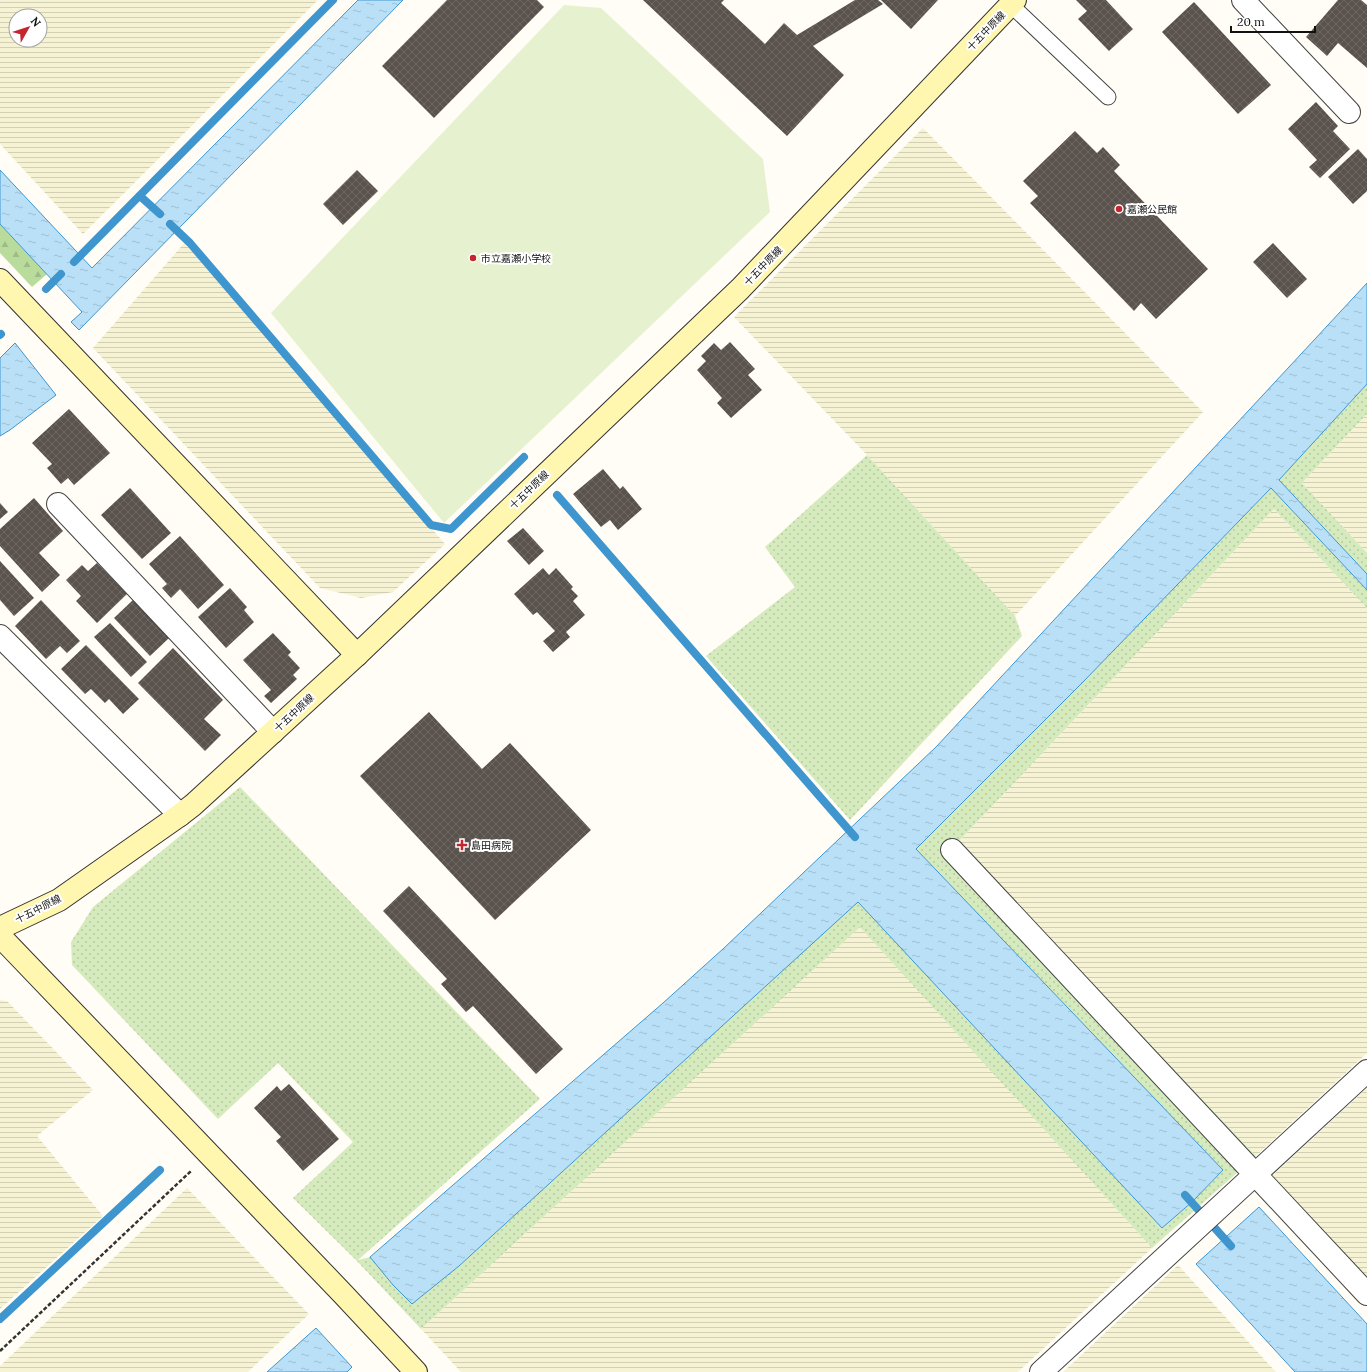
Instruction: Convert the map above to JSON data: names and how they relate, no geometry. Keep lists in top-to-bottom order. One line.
{"streets":{"main road":["十五中原線"]},"places":{"other":["嘉瀬公民館","市立嘉瀬小学校"],"health":["島田病院"]},"scale_bar":"20 m","north":"top right"}
